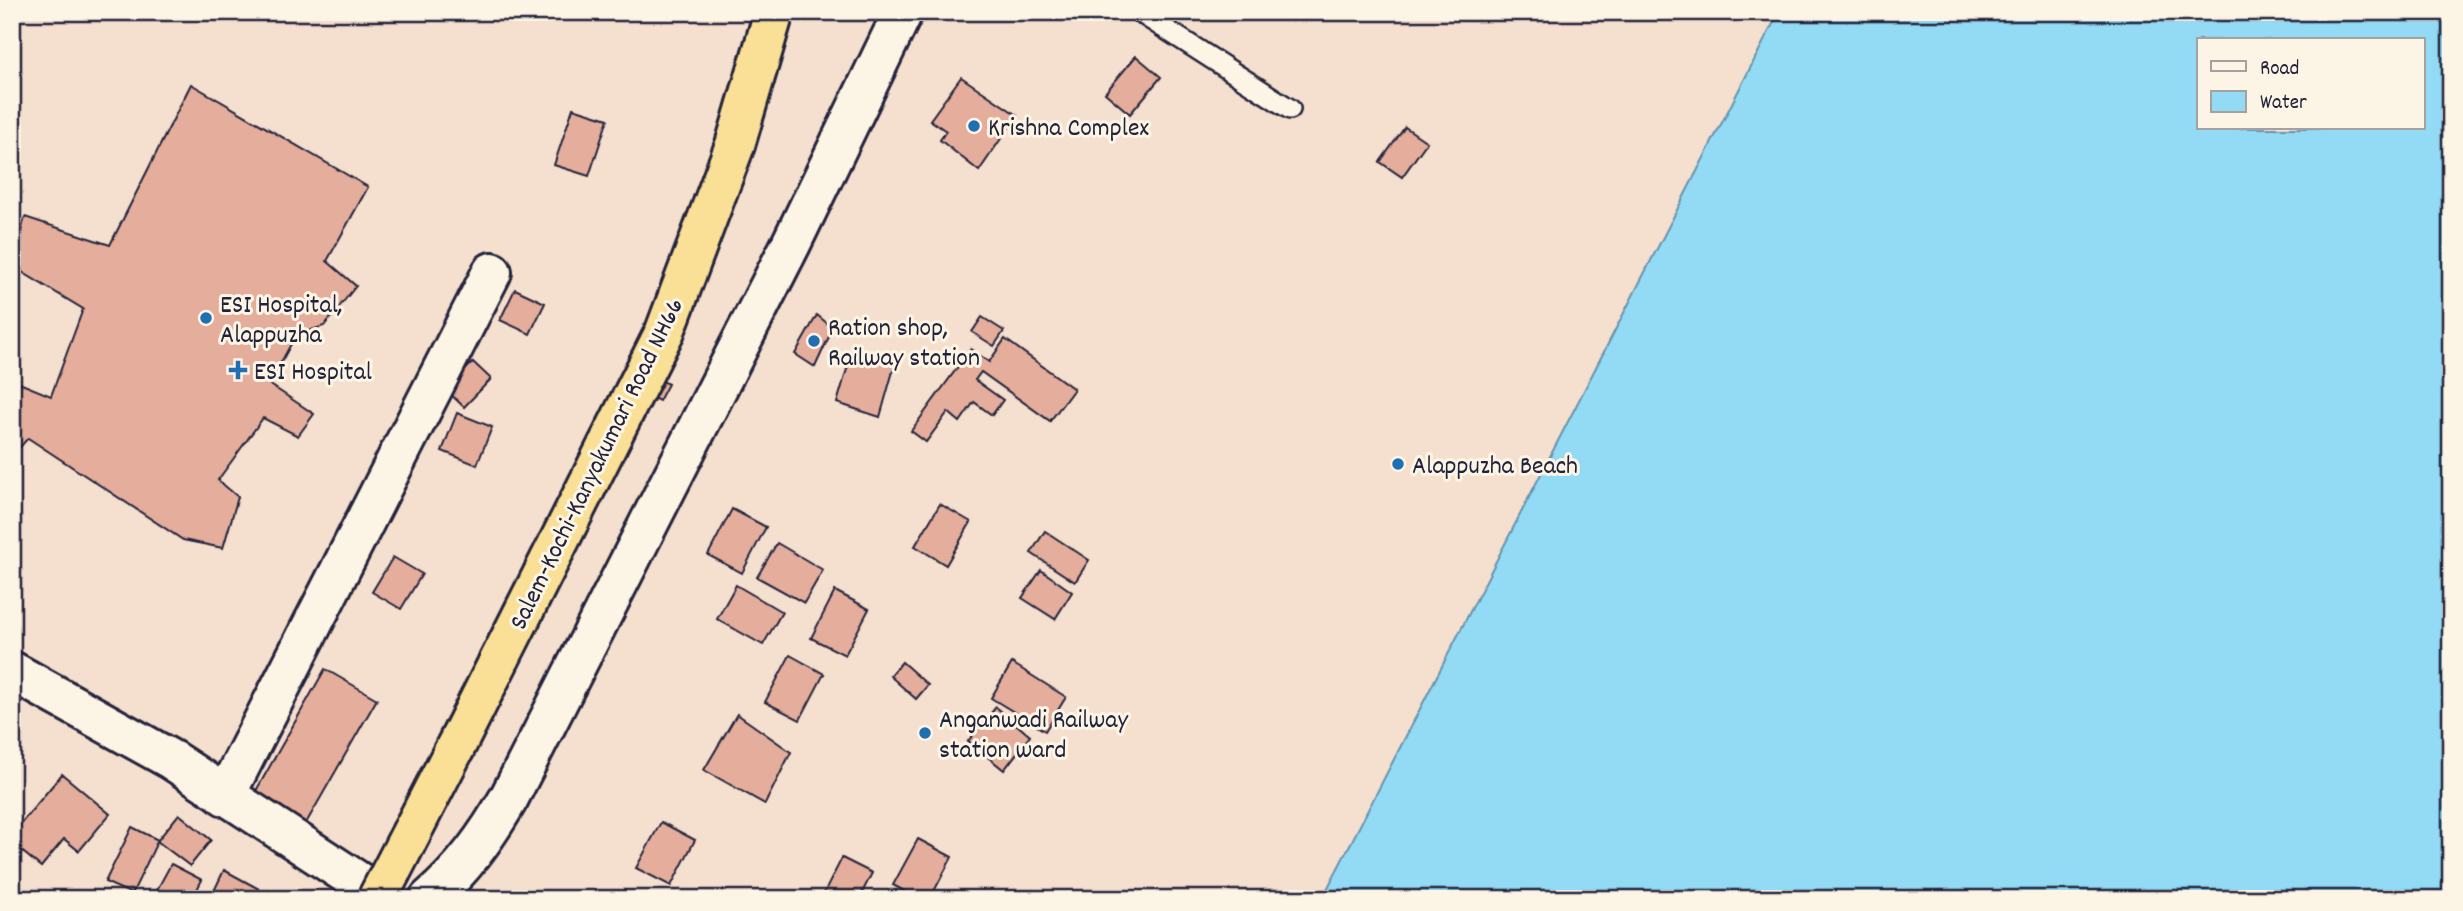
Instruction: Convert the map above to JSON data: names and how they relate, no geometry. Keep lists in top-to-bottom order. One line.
{"streets":{"highway":["Salem-Kochi-Kanyakumari Road NH66"]},"places":{"other":["Krishna Complex","ESI Hospital, Alappuzha","Ration shop, Railway station","Alappuzha Beach","Anganwadi Railway station ward"],"health":["ESI Hospital"]},"legend":["Road","Water"]}
